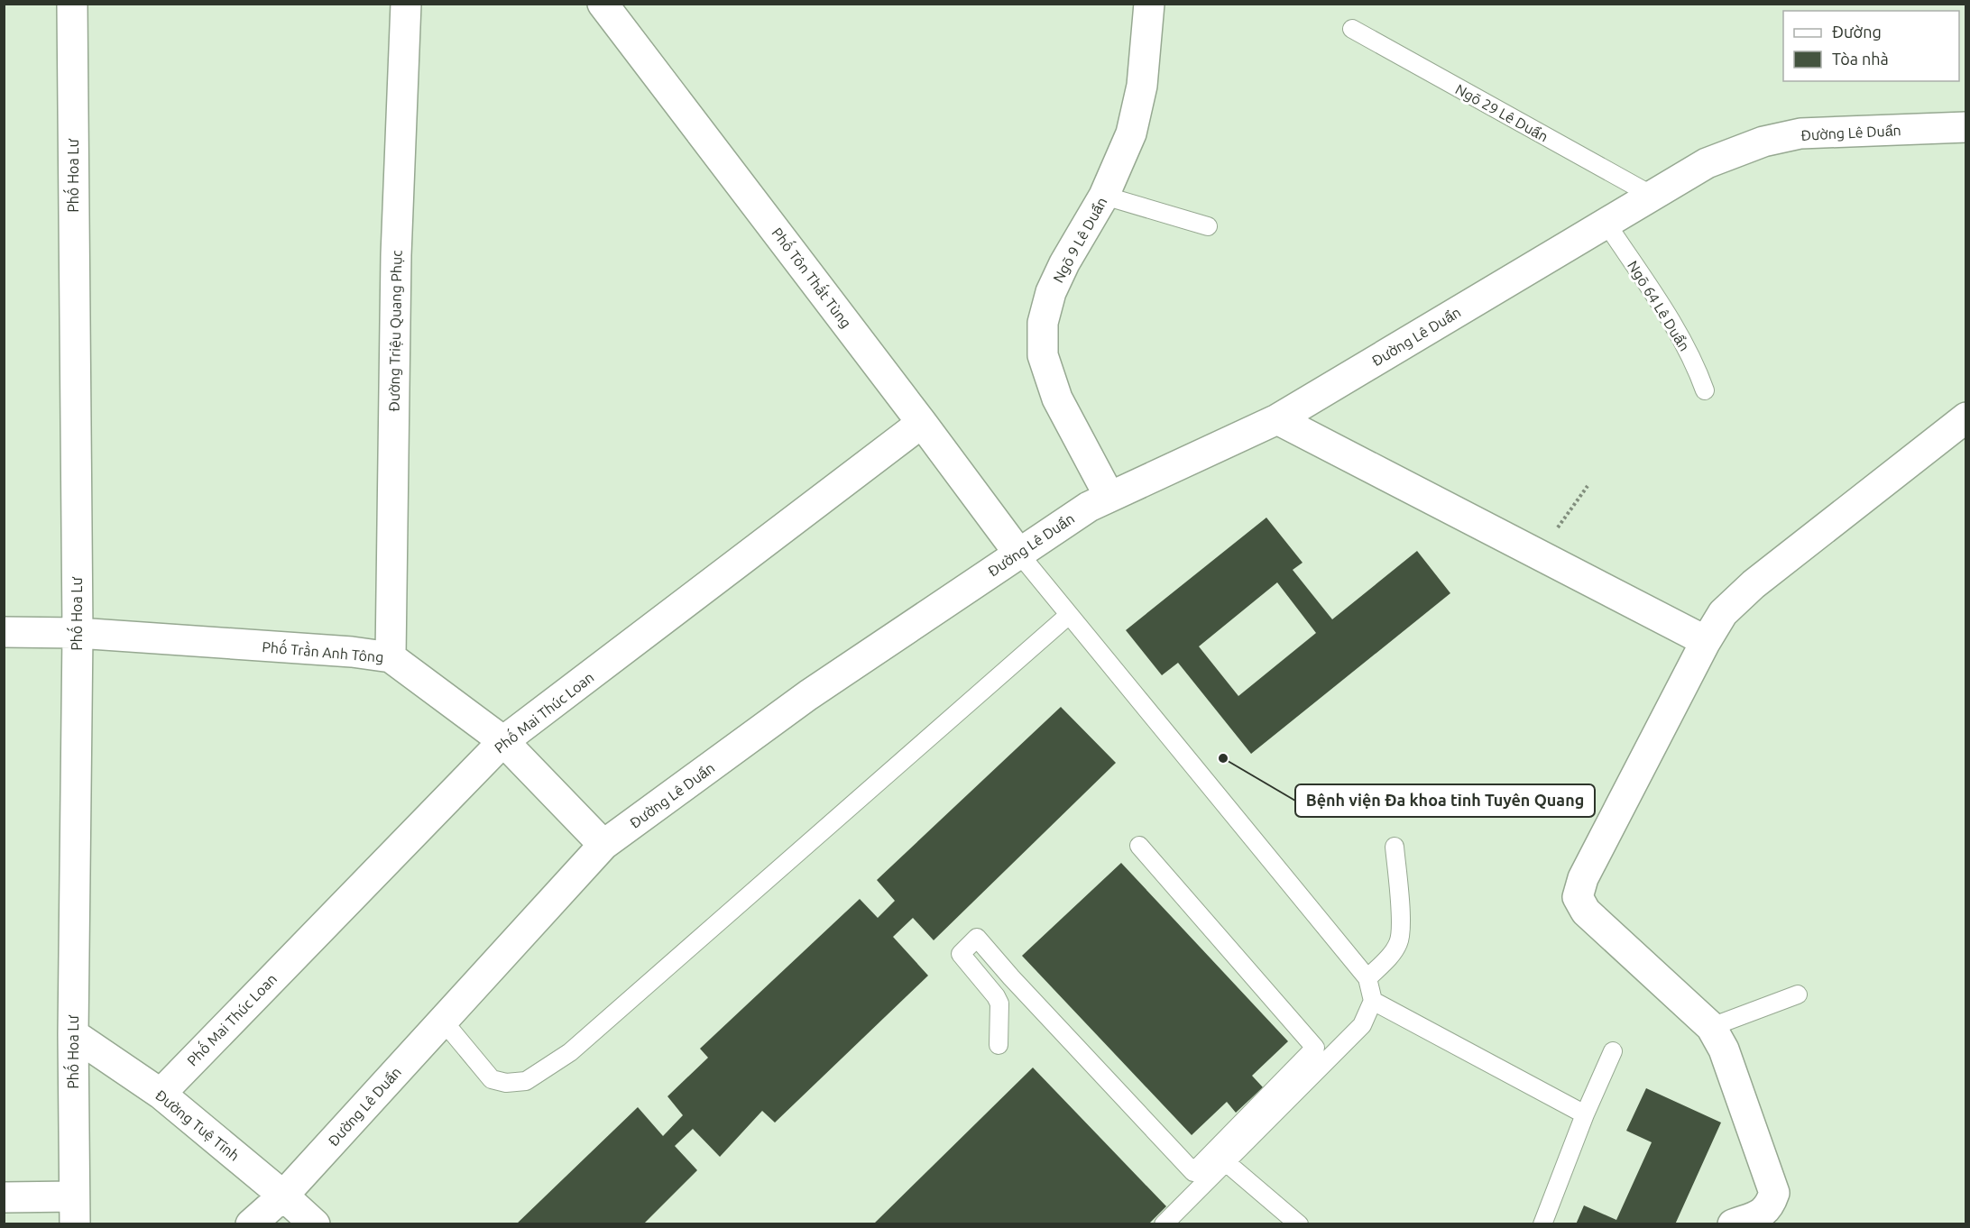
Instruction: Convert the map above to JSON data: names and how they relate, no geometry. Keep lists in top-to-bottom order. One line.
{"streets":{"street":["Đường Lê Duẩn","Phố Hoa Lư","Ngõ 9 Lê Duẩn","Phố Tôn Thất Tùng","Đường Triệu Quang Phục","Phố Trần Anh Tông","Phố Mai Thúc Loan","Đường Tuệ Tĩnh"],"lane":["Ngõ 29 Lê Duẩn","Ngõ 64 Lê Duẩn"]},"crossings":[["Ngõ 29 Lê Duẩn","Đường Lê Duẩn"],["Đường Lê Duẩn","Ngõ 9 Lê Duẩn"],["Đường Lê Duẩn","Phố Tôn Thất Tùng"],["Đường Lê Duẩn","Ngõ 64 Lê Duẩn"],["Đường Lê Duẩn","Phố Trần Anh Tông"],["Đường Lê Duẩn","Đường Tuệ Tĩnh"],["Phố Hoa Lư","Phố Trần Anh Tông"],["Phố Hoa Lư","Đường Tuệ Tĩnh"],["Phố Tôn Thất Tùng","Phố Mai Thúc Loan"],["Đường Triệu Quang Phục","Phố Trần Anh Tông"],["Phố Trần Anh Tông","Phố Mai Thúc Loan"],["Phố Mai Thúc Loan","Đường Tuệ Tĩnh"]],"places":["Bệnh viện Đa khoa tỉnh Tuyên Quang"],"legend":["Đường","Tòa nhà"]}
